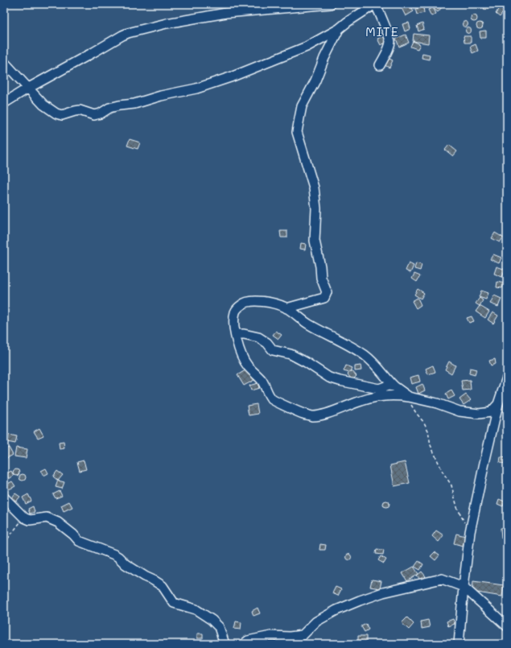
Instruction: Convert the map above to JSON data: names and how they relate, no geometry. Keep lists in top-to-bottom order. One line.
{"districts":["MITE"]}
